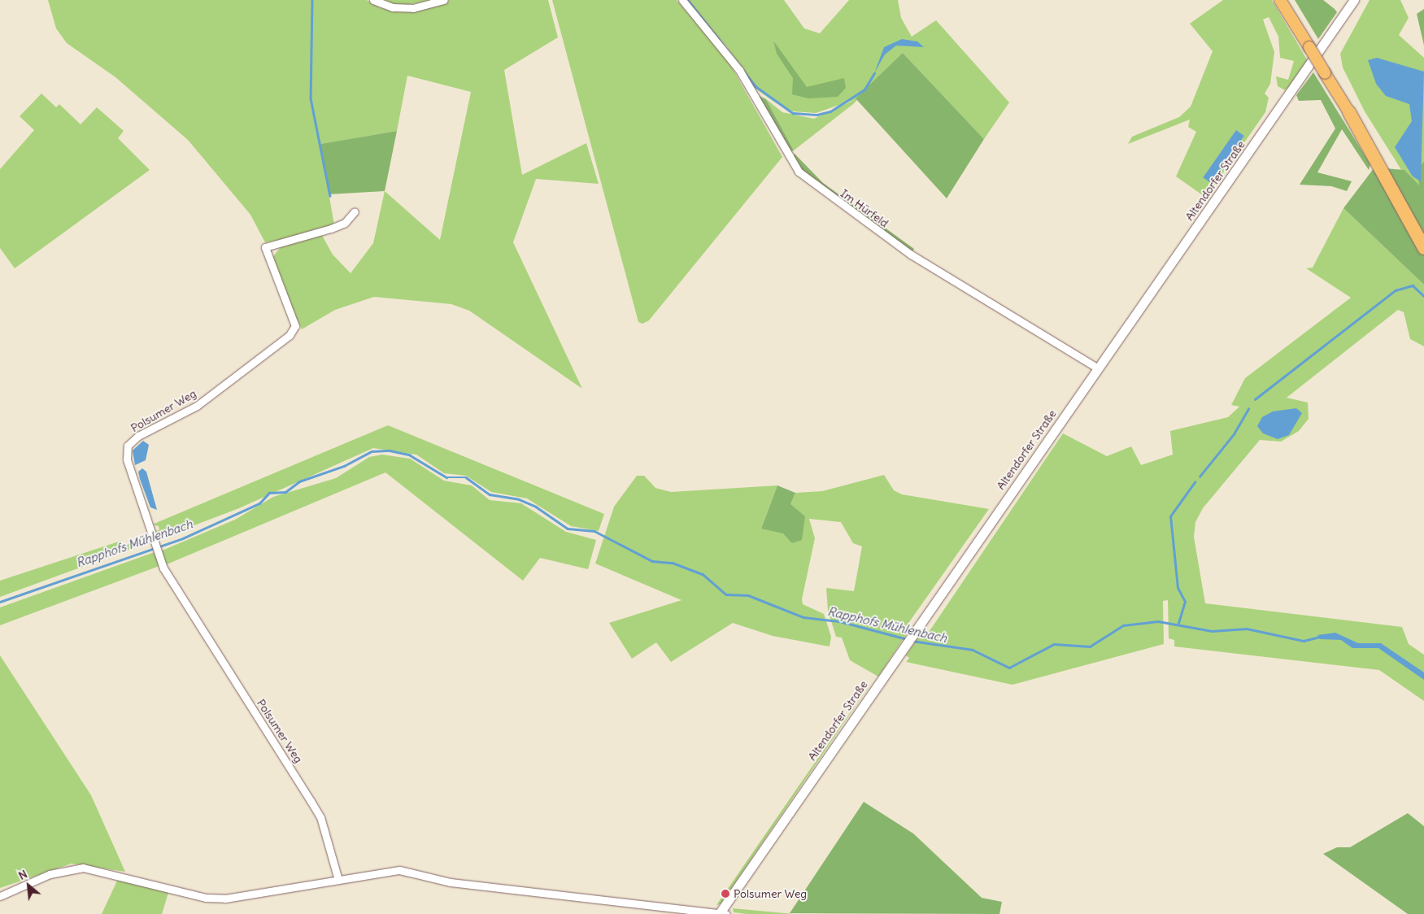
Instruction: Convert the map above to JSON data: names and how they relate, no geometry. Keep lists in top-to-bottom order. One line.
{"streets":{"street":["Altendorfer Straße","Im Hürfeld","Polsumer Weg"]},"crossings":[["Altendorfer Straße","Im Hürfeld"]],"water":["Rapphofs Mühlenbach"],"places":["Polsumer Weg"],"north":"top left"}
